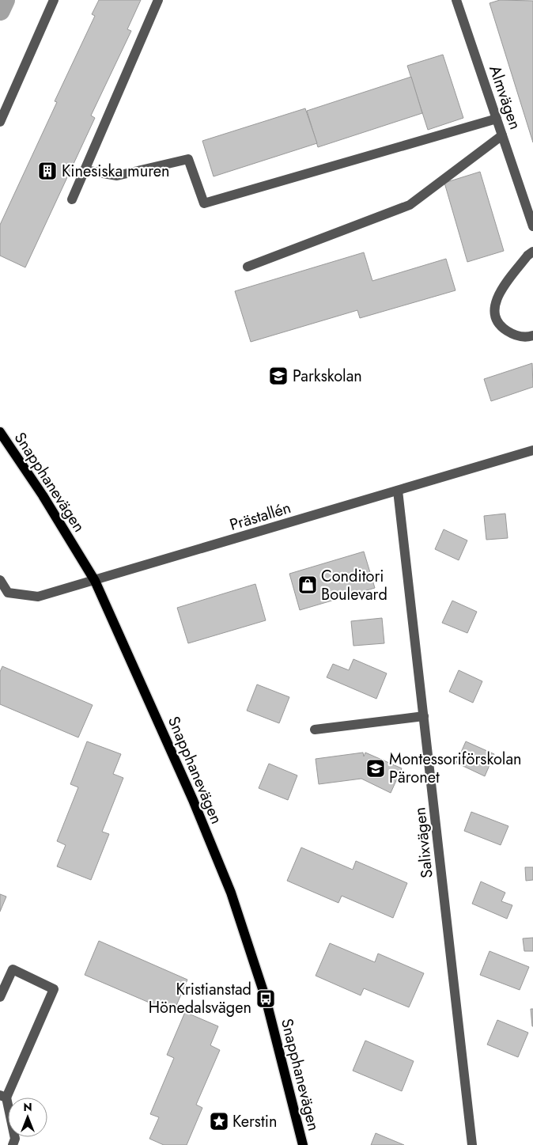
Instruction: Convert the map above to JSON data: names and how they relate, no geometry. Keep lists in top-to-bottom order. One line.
{"streets":{"main road":["Snapphanevägen"],"street":["Almvägen","Prästallén","Salixvägen"]},"crossings":[["Snapphanevägen","Prästallén"],["Prästallén","Salixvägen"]],"places":{"building":["Kinesiska muren"],"school or university":["Parkskolan","Montessoriförskolan Päronet"],"shop":["Conditori Boulevard"],"bus stop":["Kristianstad Hönedalsvägen"],"place":["Kerstin"]},"north":"top"}
